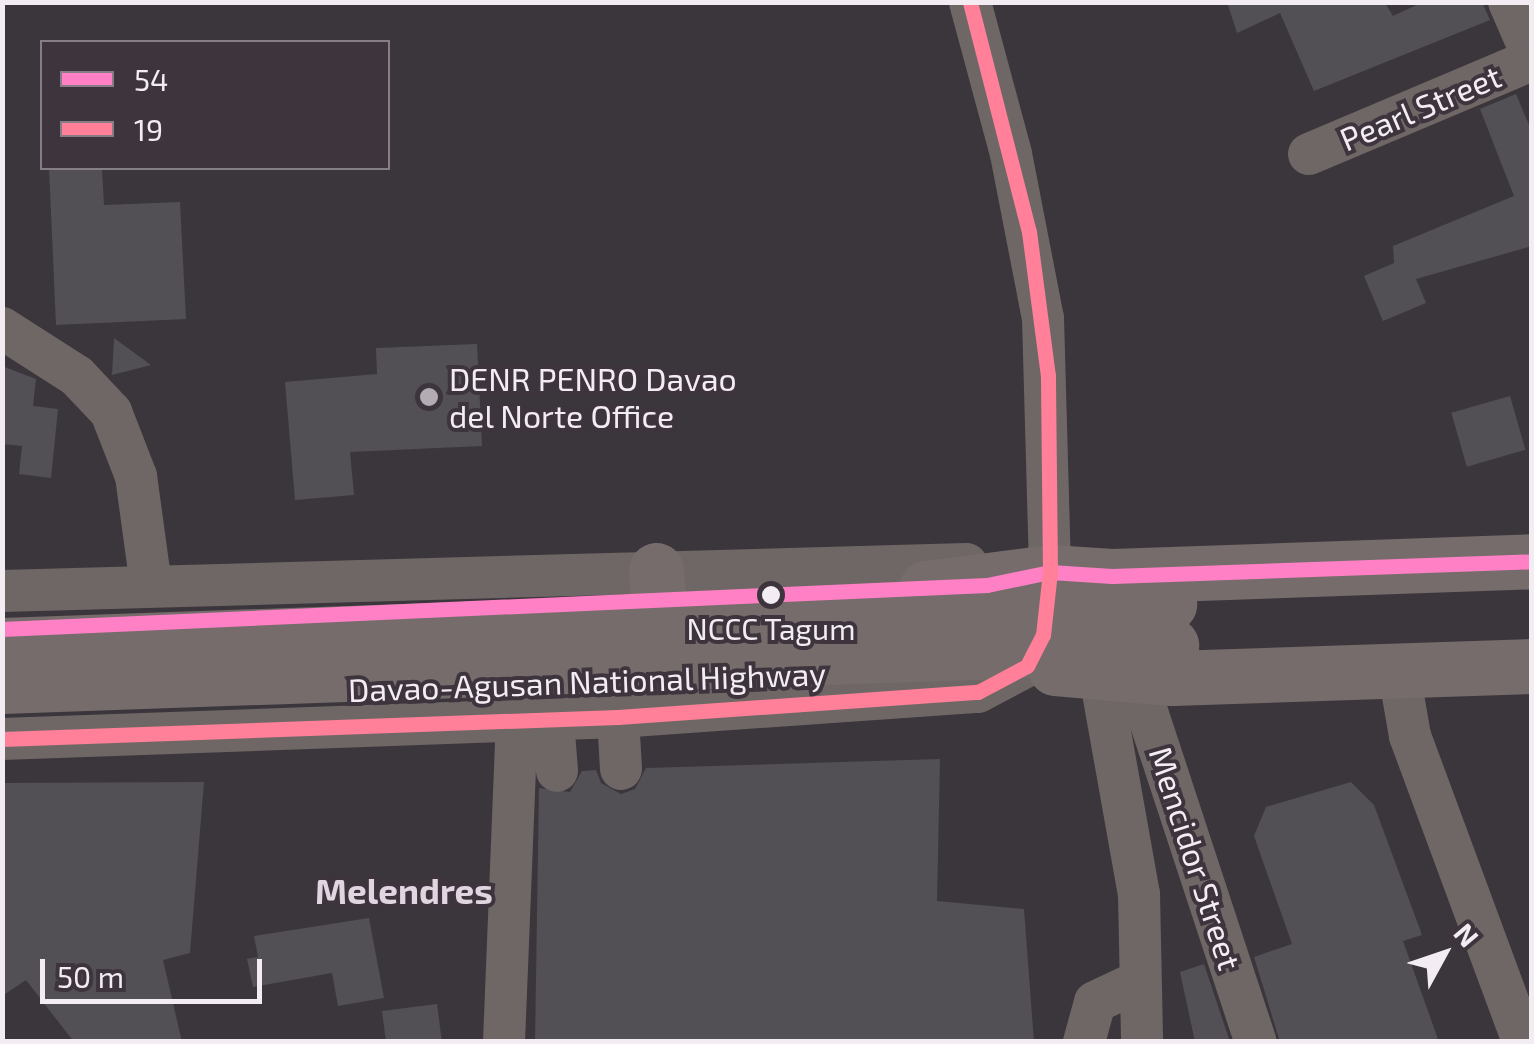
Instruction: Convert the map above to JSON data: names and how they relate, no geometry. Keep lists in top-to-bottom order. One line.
{"streets":{"highway":["Davao-Agusan National Highway"],"street":["Pearl Street","Mencidor Street"]},"crossings":[["Davao-Agusan National Highway","Mencidor Street"]],"districts":["Melendres"],"places":["DENR PENRO Davao del Norte Office","NCCC Tagum"],"lines":["transit line 19","transit line 54"],"legend":["54","19"],"scale_bar":"50 m","north":"top right"}
